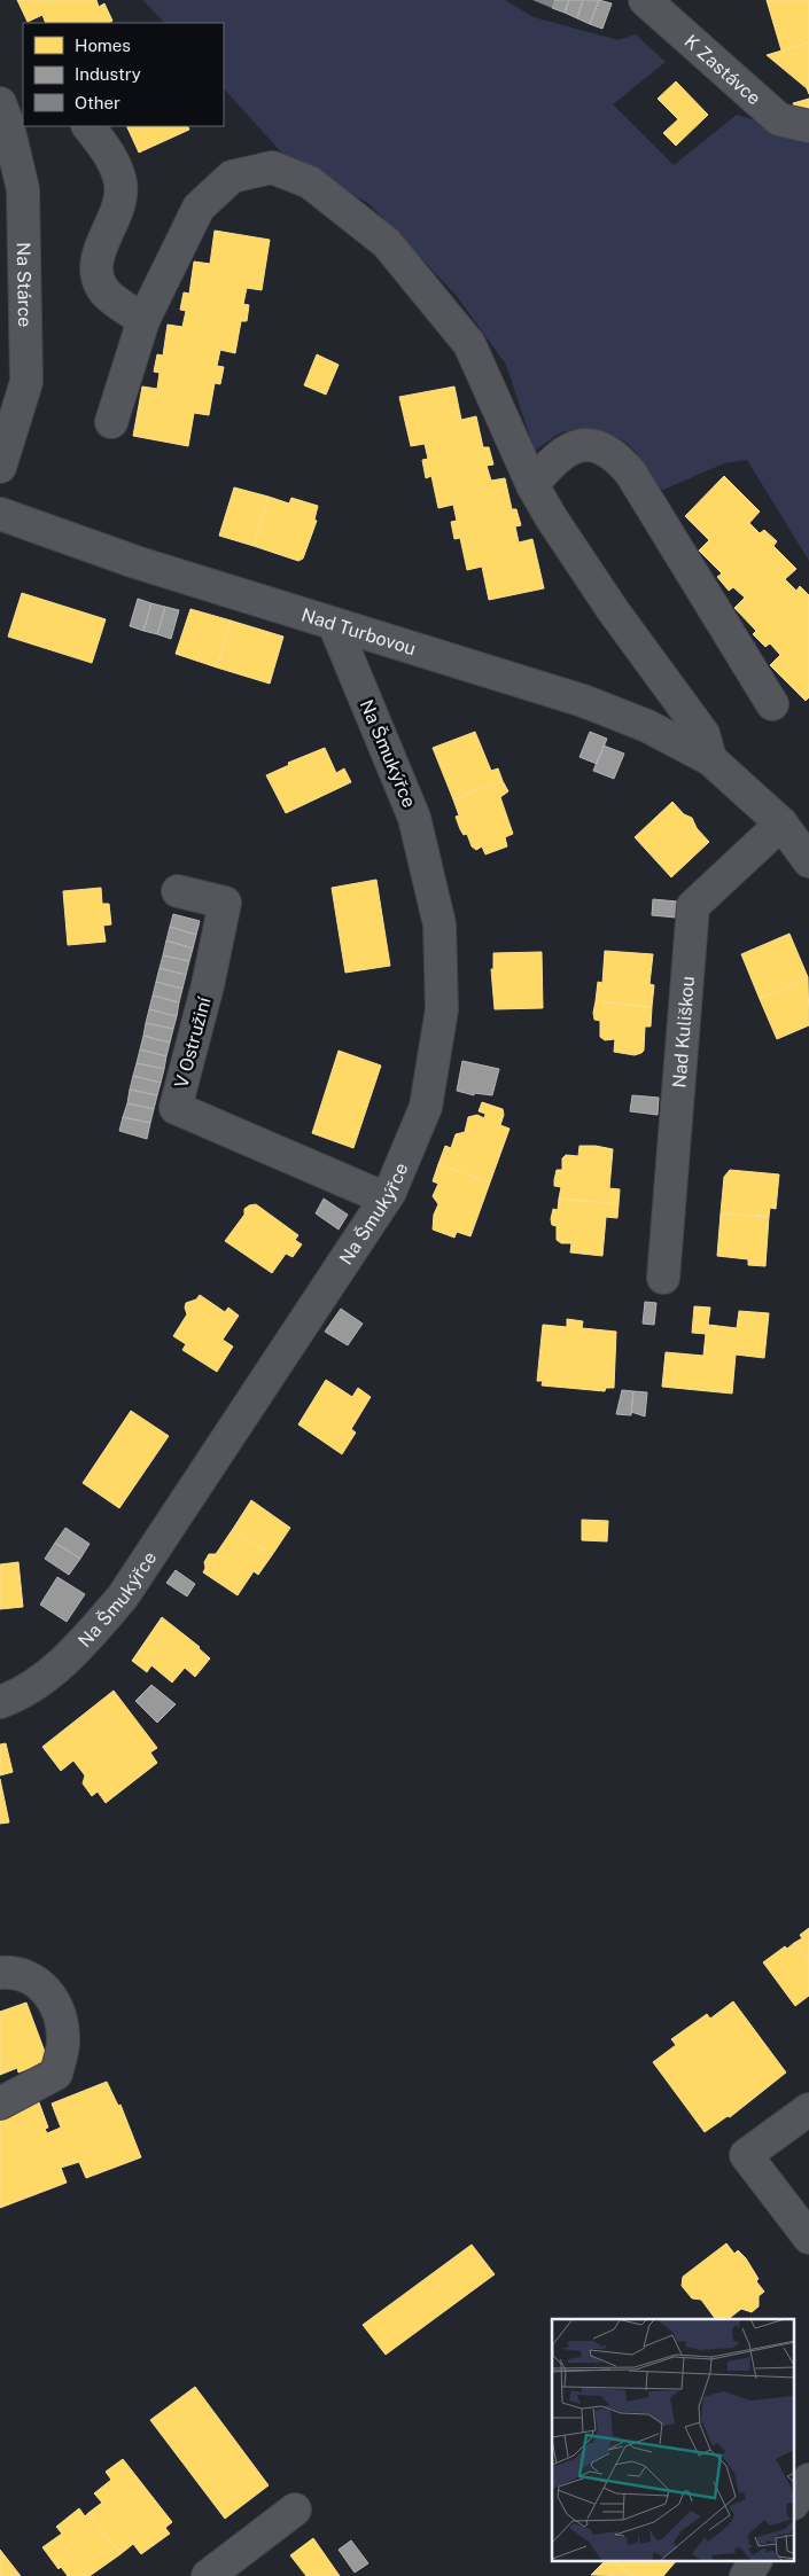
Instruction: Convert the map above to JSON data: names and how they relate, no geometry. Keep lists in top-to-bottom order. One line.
{"streets":{"street":["K Zastávce","Na Stárce","Nad Turbovou","Na Šmukýřce","Nad Kuliškou","V Ostružiní"]},"crossings":[["Nad Turbovou","Na Šmukýřce"],["Nad Turbovou","Nad Kuliškou"],["Na Šmukýřce","V Ostružiní"]],"legend":["Homes","Industry","Other"]}
